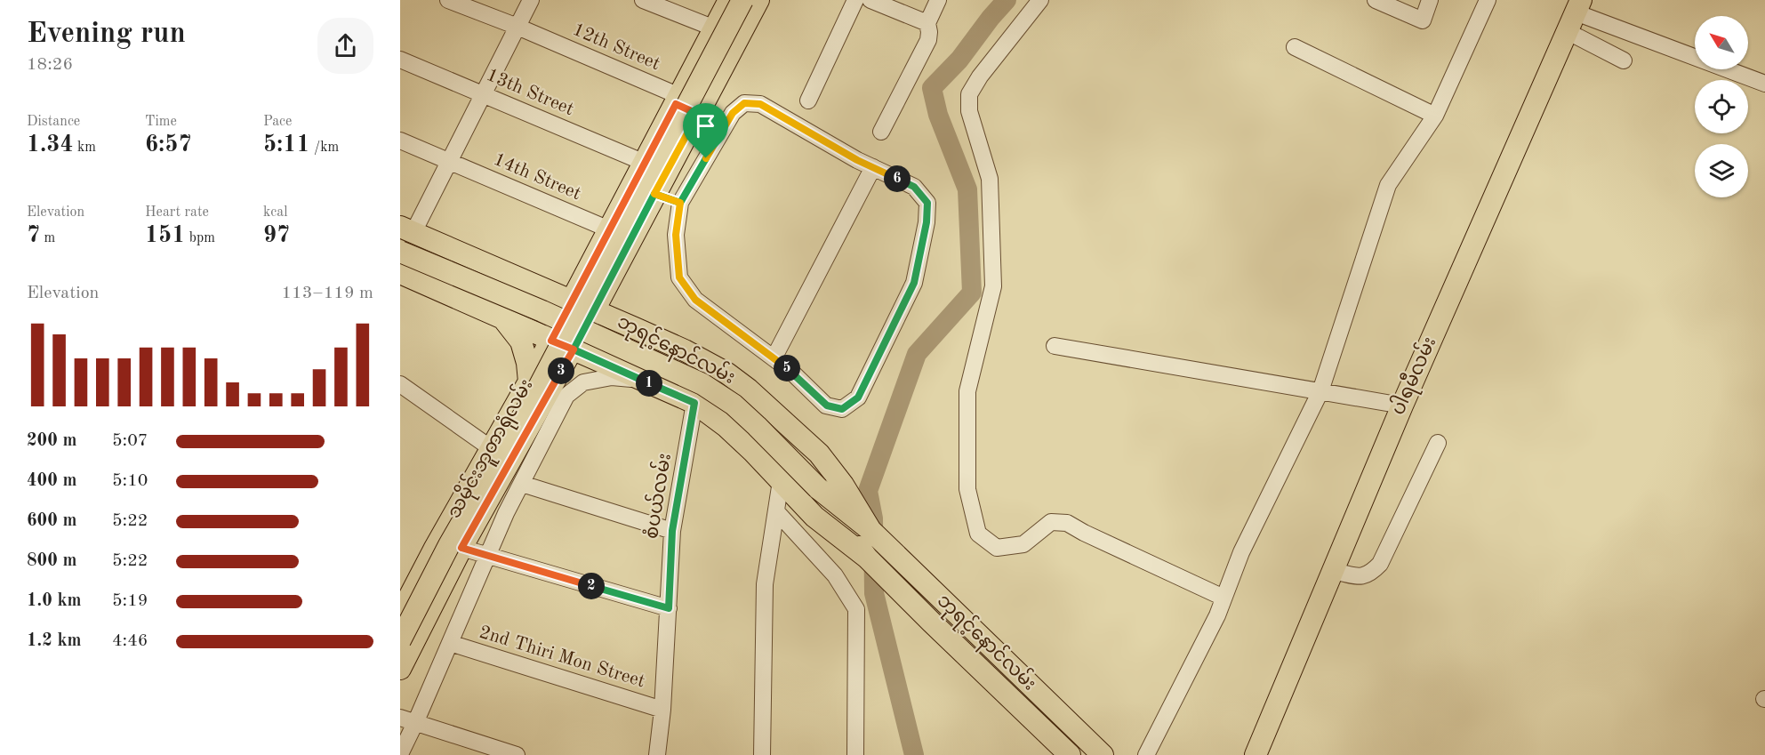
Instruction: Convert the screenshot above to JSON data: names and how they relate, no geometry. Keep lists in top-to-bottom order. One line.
{"streets":{"main road":["ဘုရင့်နောင်လမ်း","ပါရမီလမ်း","သမိုင်းဘူတာရုံလမ်း"],"street":["12th Street","13th Street","14th Street","စံပယ်လမ်း","2nd Thiri Mon Street"]},"crossings":[["12th Street","သမိုင်းဘူတာရုံလမ်း"],["13th Street","သမိုင်းဘူတာရုံလမ်း"],["14th Street","သမိုင်းဘူတာရုံလမ်း"],["ဘုရင့်နောင်လမ်း","သမိုင်းဘူတာရုံလမ်း"],["ဘုရင့်နောင်လမ်း","စံပယ်လမ်း"],["စံပယ်လမ်း","2nd Thiri Mon Street"]],"north":"top left","page":{"heading":["Evening run","18:26"],"stats":[["Distance","1.34 km"],["Time","6:57"],["Pace","5:11 /km"],["Elevation","7 m"],["Heart rate","151 bpm"],["kcal","97"]],"pins":["6","5","3","1","2"],"chart":["Elevation","113–119 m"],"list":[{"name":"200 m","note":"5:07"},{"name":"400 m","note":"5:10"},{"name":"600 m","note":"5:22"},{"name":"800 m","note":"5:22"},{"name":"1.0 km","note":"5:19"},{"name":"1.2 km","note":"4:46"}]}}
